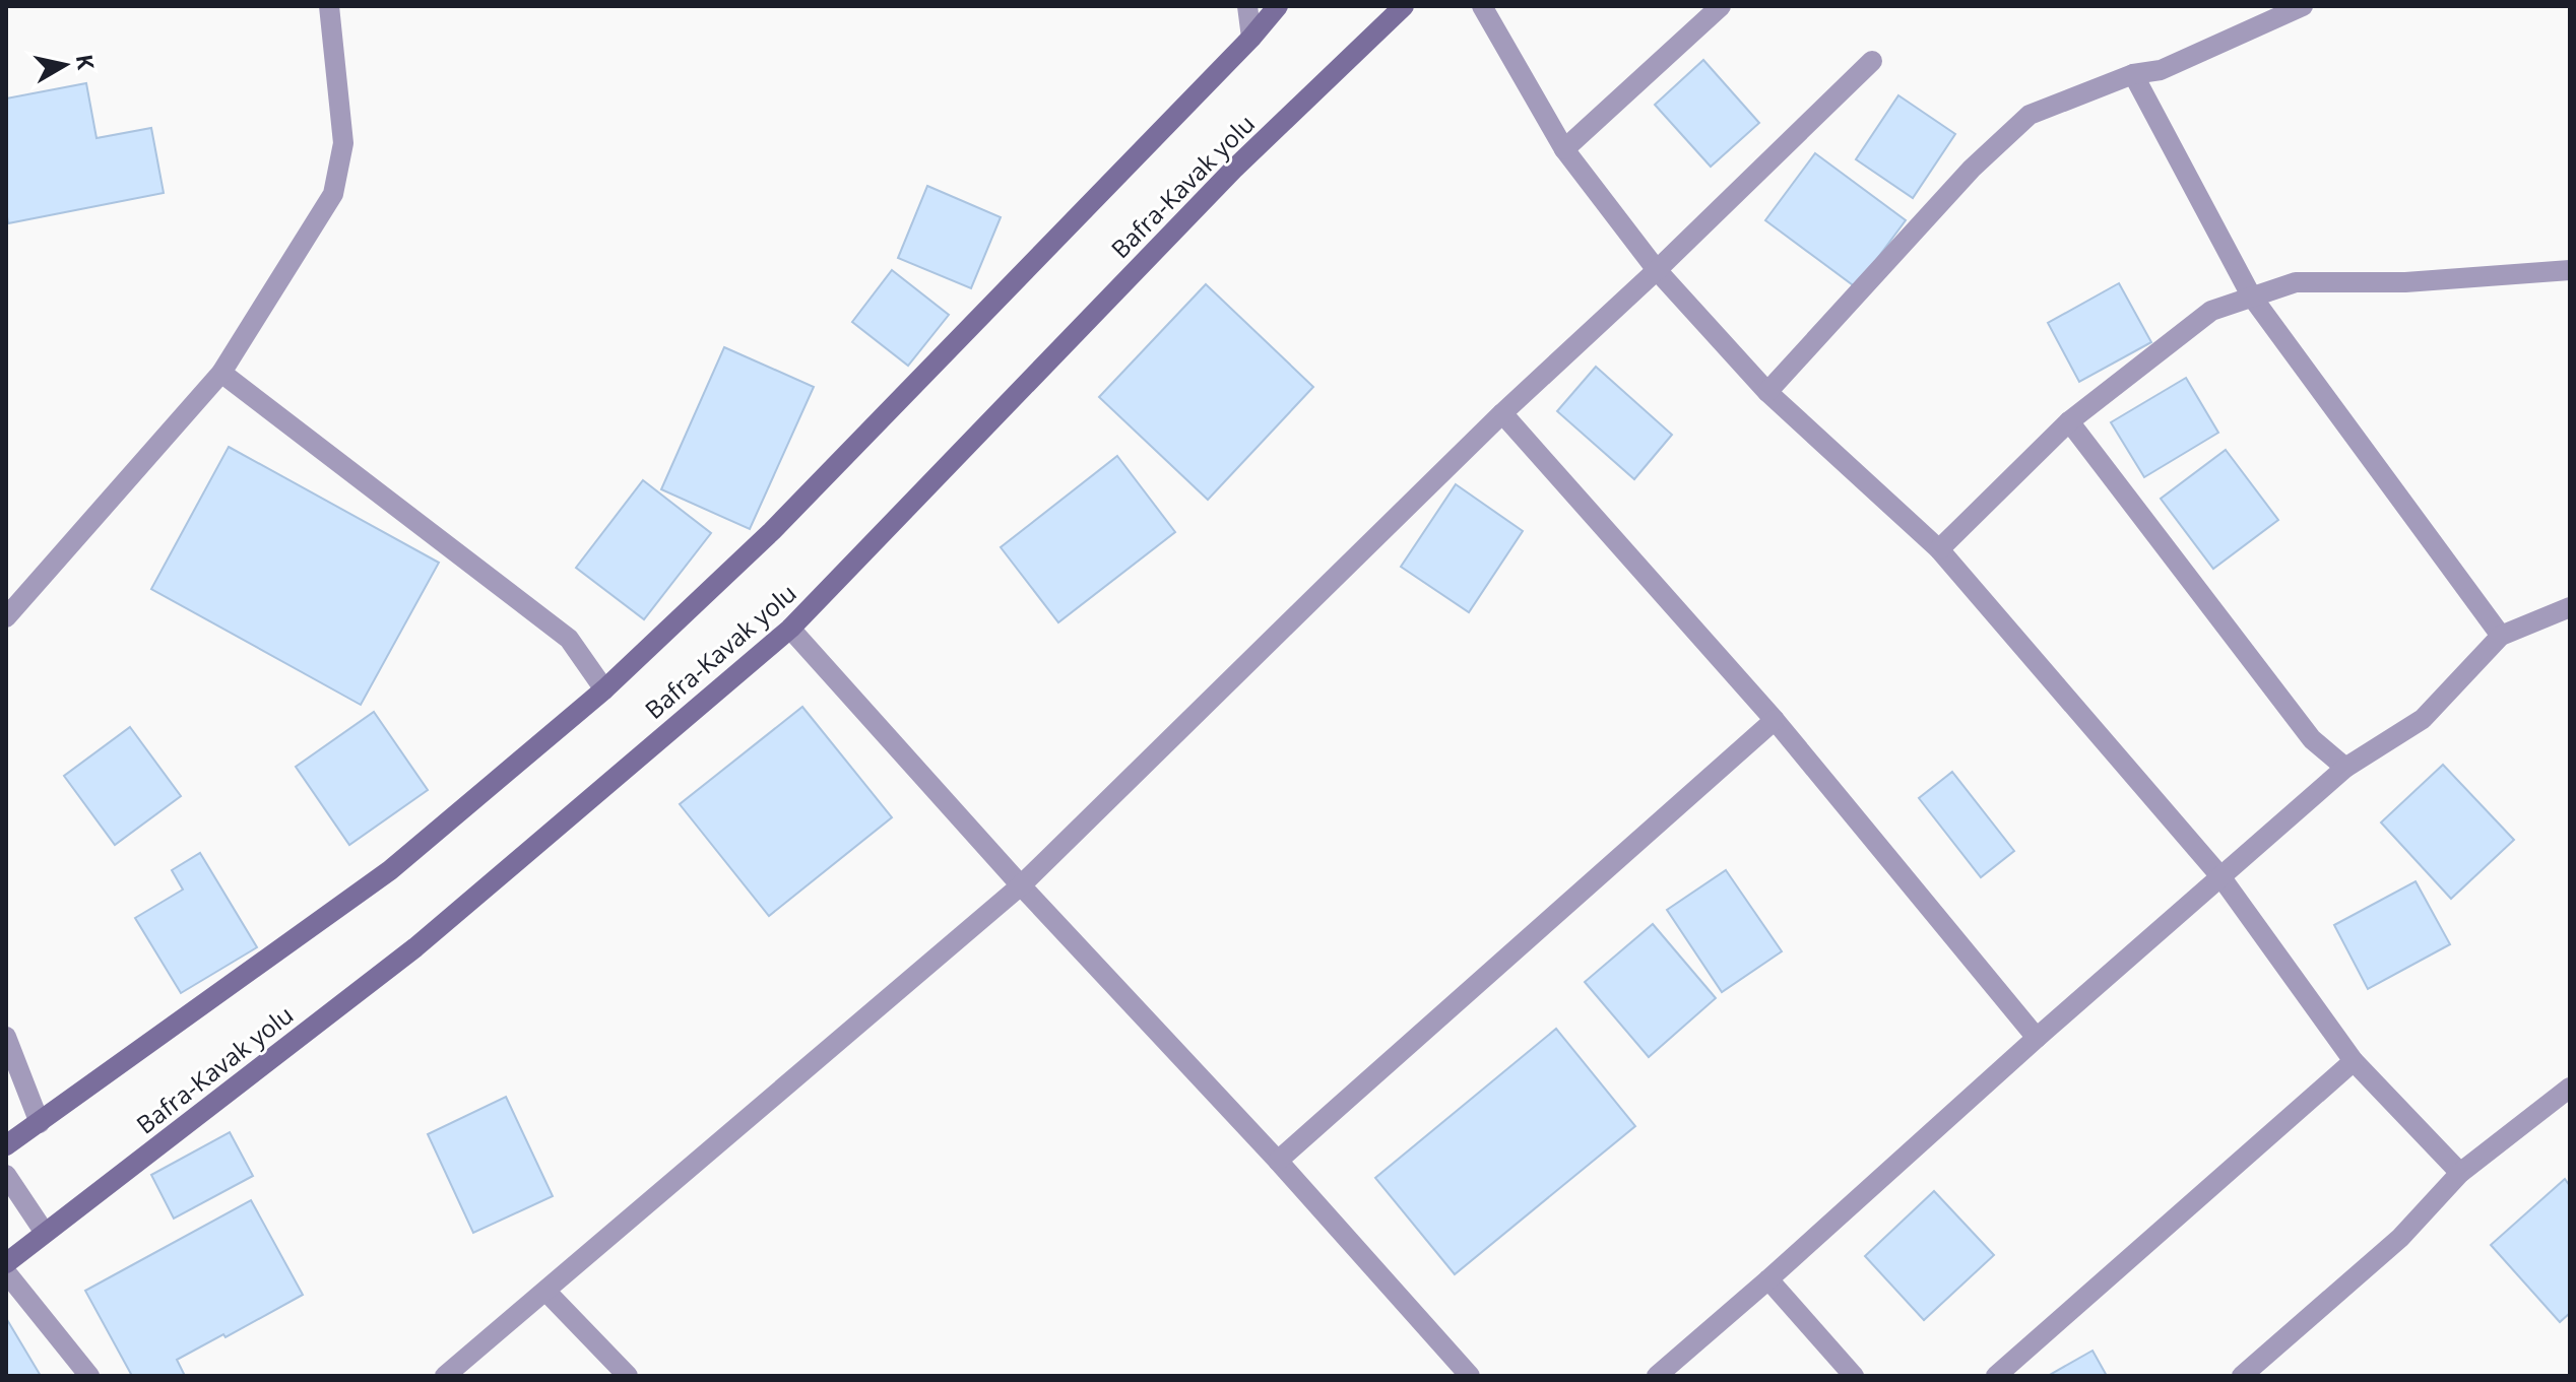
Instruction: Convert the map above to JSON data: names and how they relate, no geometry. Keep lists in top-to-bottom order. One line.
{"streets":{"main road":["Bafra-Kavak yolu"]},"north":"right"}
